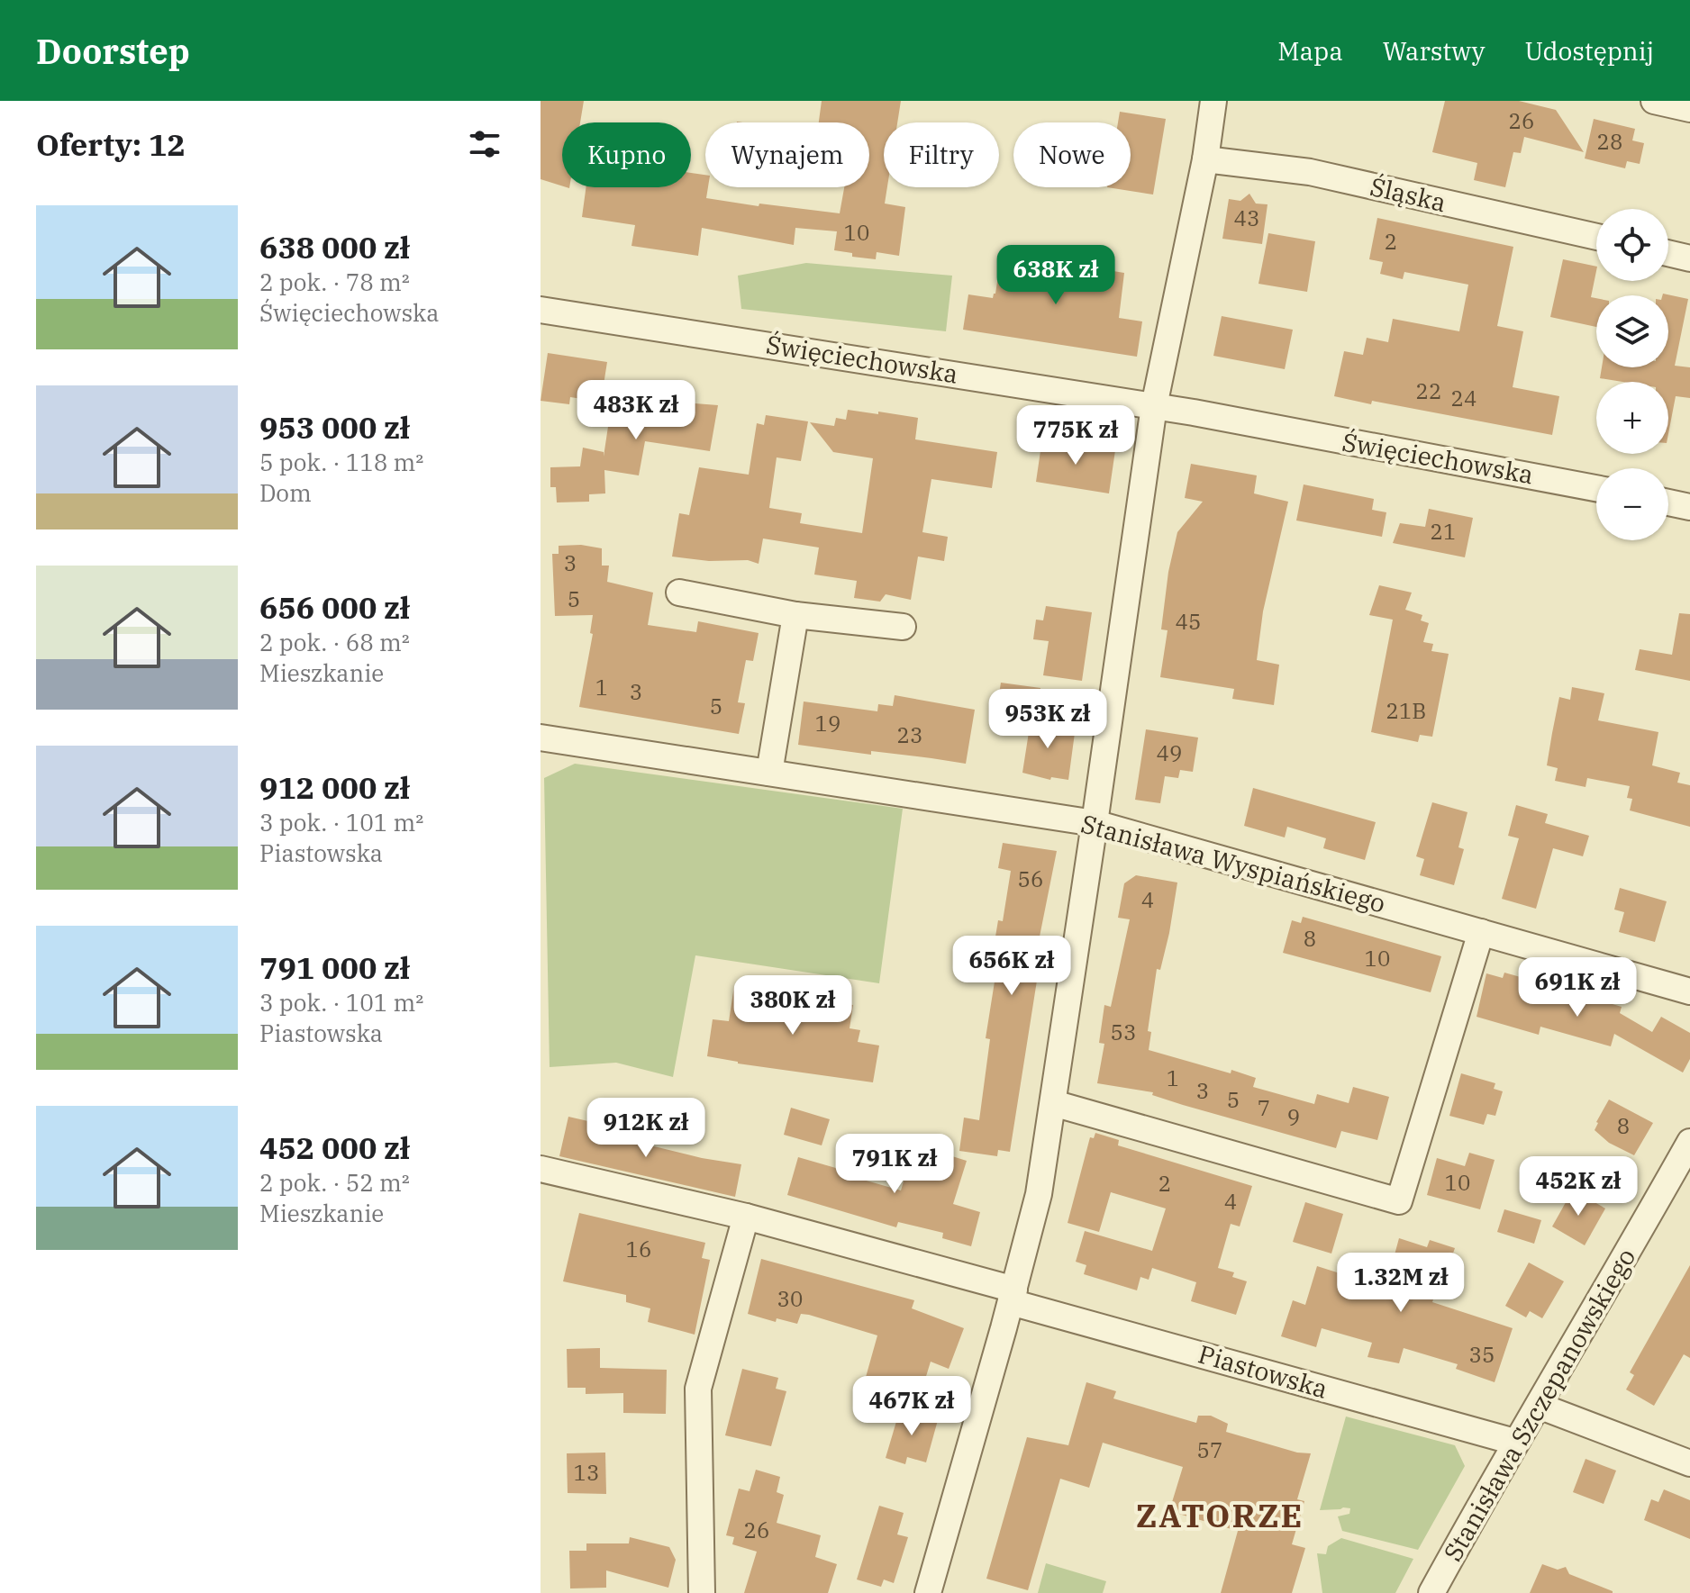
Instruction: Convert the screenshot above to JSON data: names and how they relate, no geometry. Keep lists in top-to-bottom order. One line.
{"streets":{"street":["Śląska","Święciechowska","Stanisława Wyspiańskiego","Piastowska","Stanisława Szczepanowskiego"]},"crossings":[["Piastowska","Stanisława Szczepanowskiego"]],"districts":["ZATORZE"],"house_numbers":["26","28","43","10","2","22","24","21","3","5","45","1","3","5","21B","19","23","49","56","4","8","10","53","1","3","5","7","9","8","10","2","4","16","30","35","57","13","26"],"page":{"header":"Doorstep","nav":["Mapa","Warstwy","Udostępnij"],"heading":"Oferty: 12","chip":["Kupno","Wynajem","Filtry","Nowe"],"list":[{"name":"638 000 zł","note":"2 pok. · 78 m² · Święciechowska"},{"name":"953 000 zł","note":"5 pok. · 118 m² · Dom"},{"name":"656 000 zł","note":"2 pok. · 68 m² · Mieszkanie"},{"name":"912 000 zł","note":"3 pok. · 101 m² · Piastowska"},{"name":"791 000 zł","note":"3 pok. · 101 m² · Piastowska"},{"name":"452 000 zł","note":"2 pok. · 52 m² · Mieszkanie"}],"map_buttons":["+","−"],"price":["638K zł","483K zł","775K zł","953K zł","656K zł","691K zł","380K zł","912K zł","791K zł","452K zł","1.32M zł","467K zł"]}}
